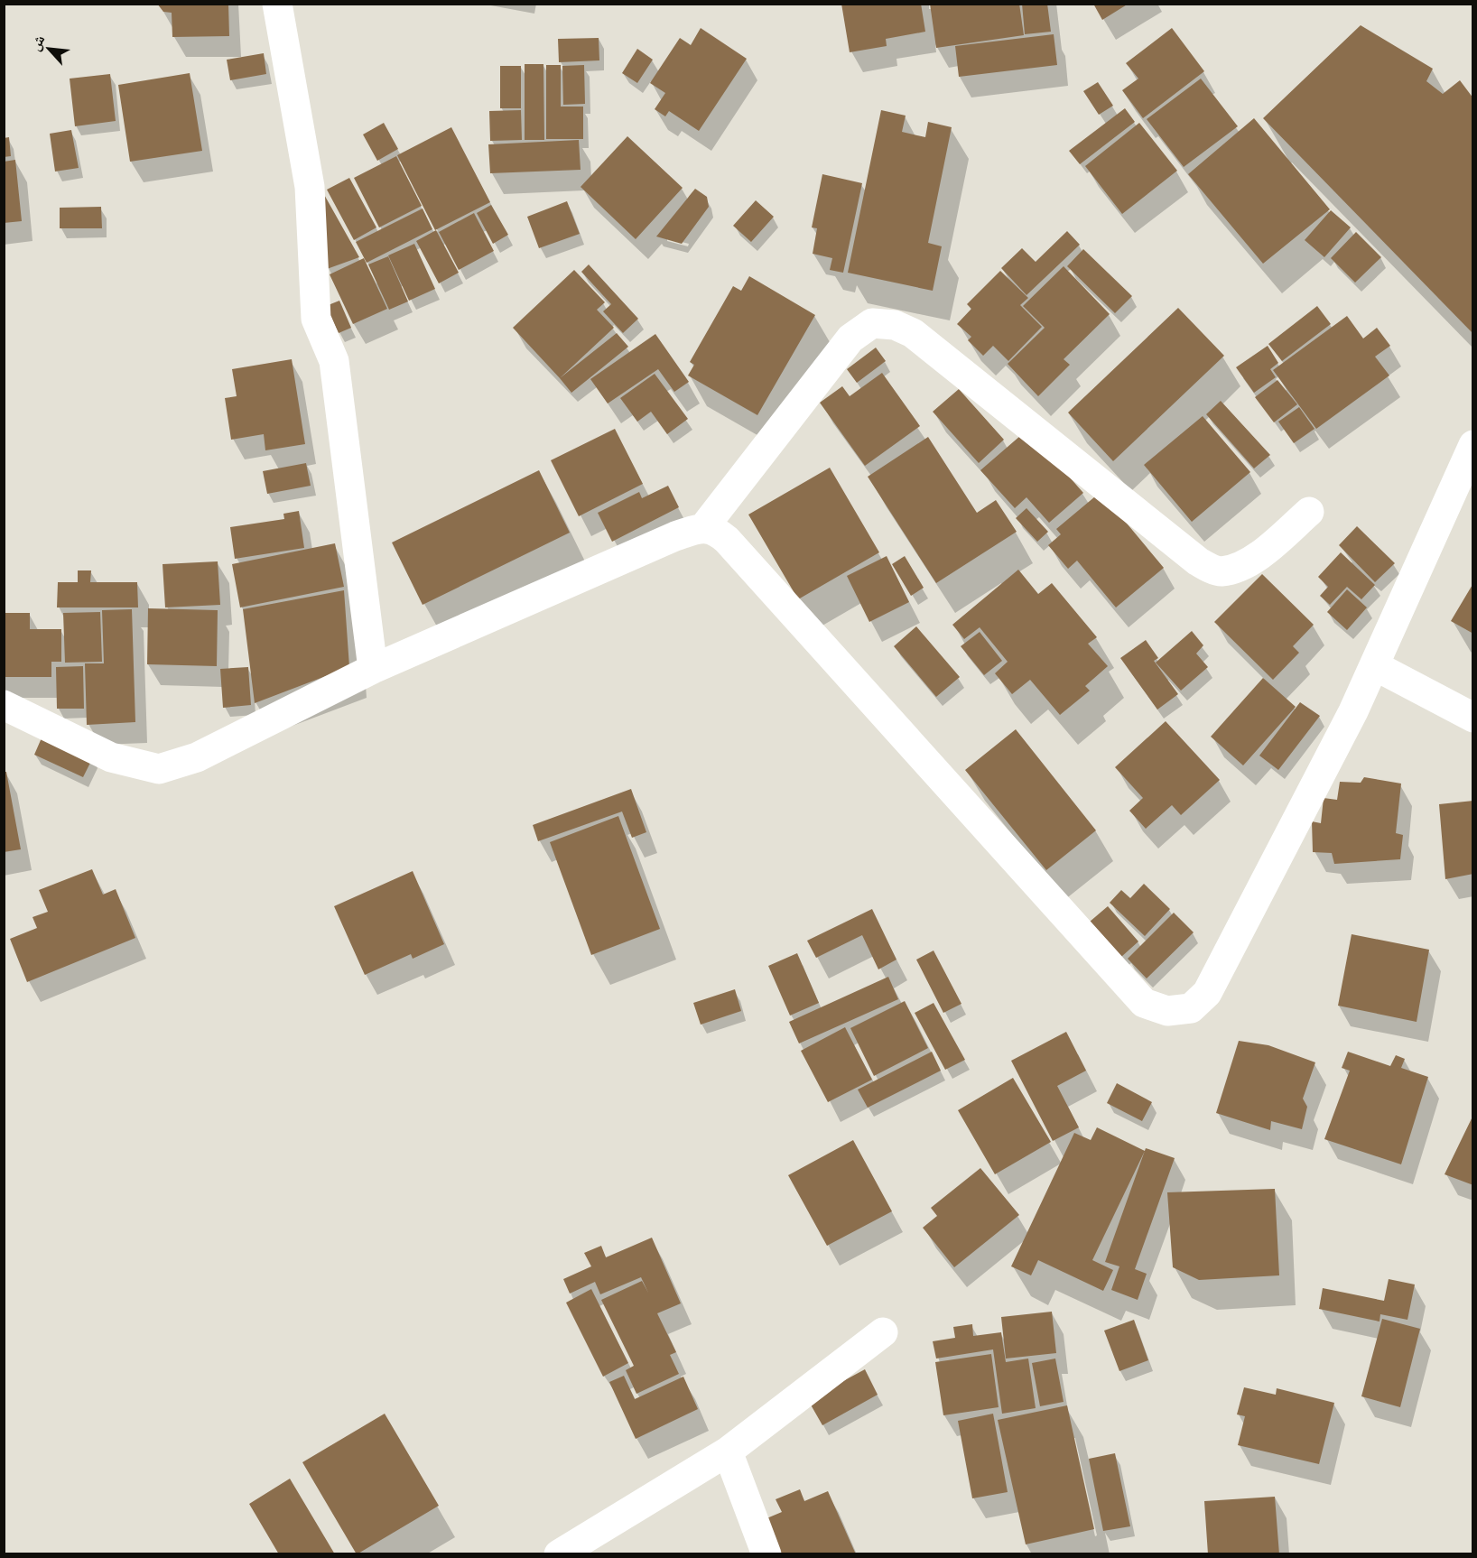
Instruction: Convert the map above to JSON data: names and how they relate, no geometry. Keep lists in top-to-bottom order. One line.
{"north":"top left"}
